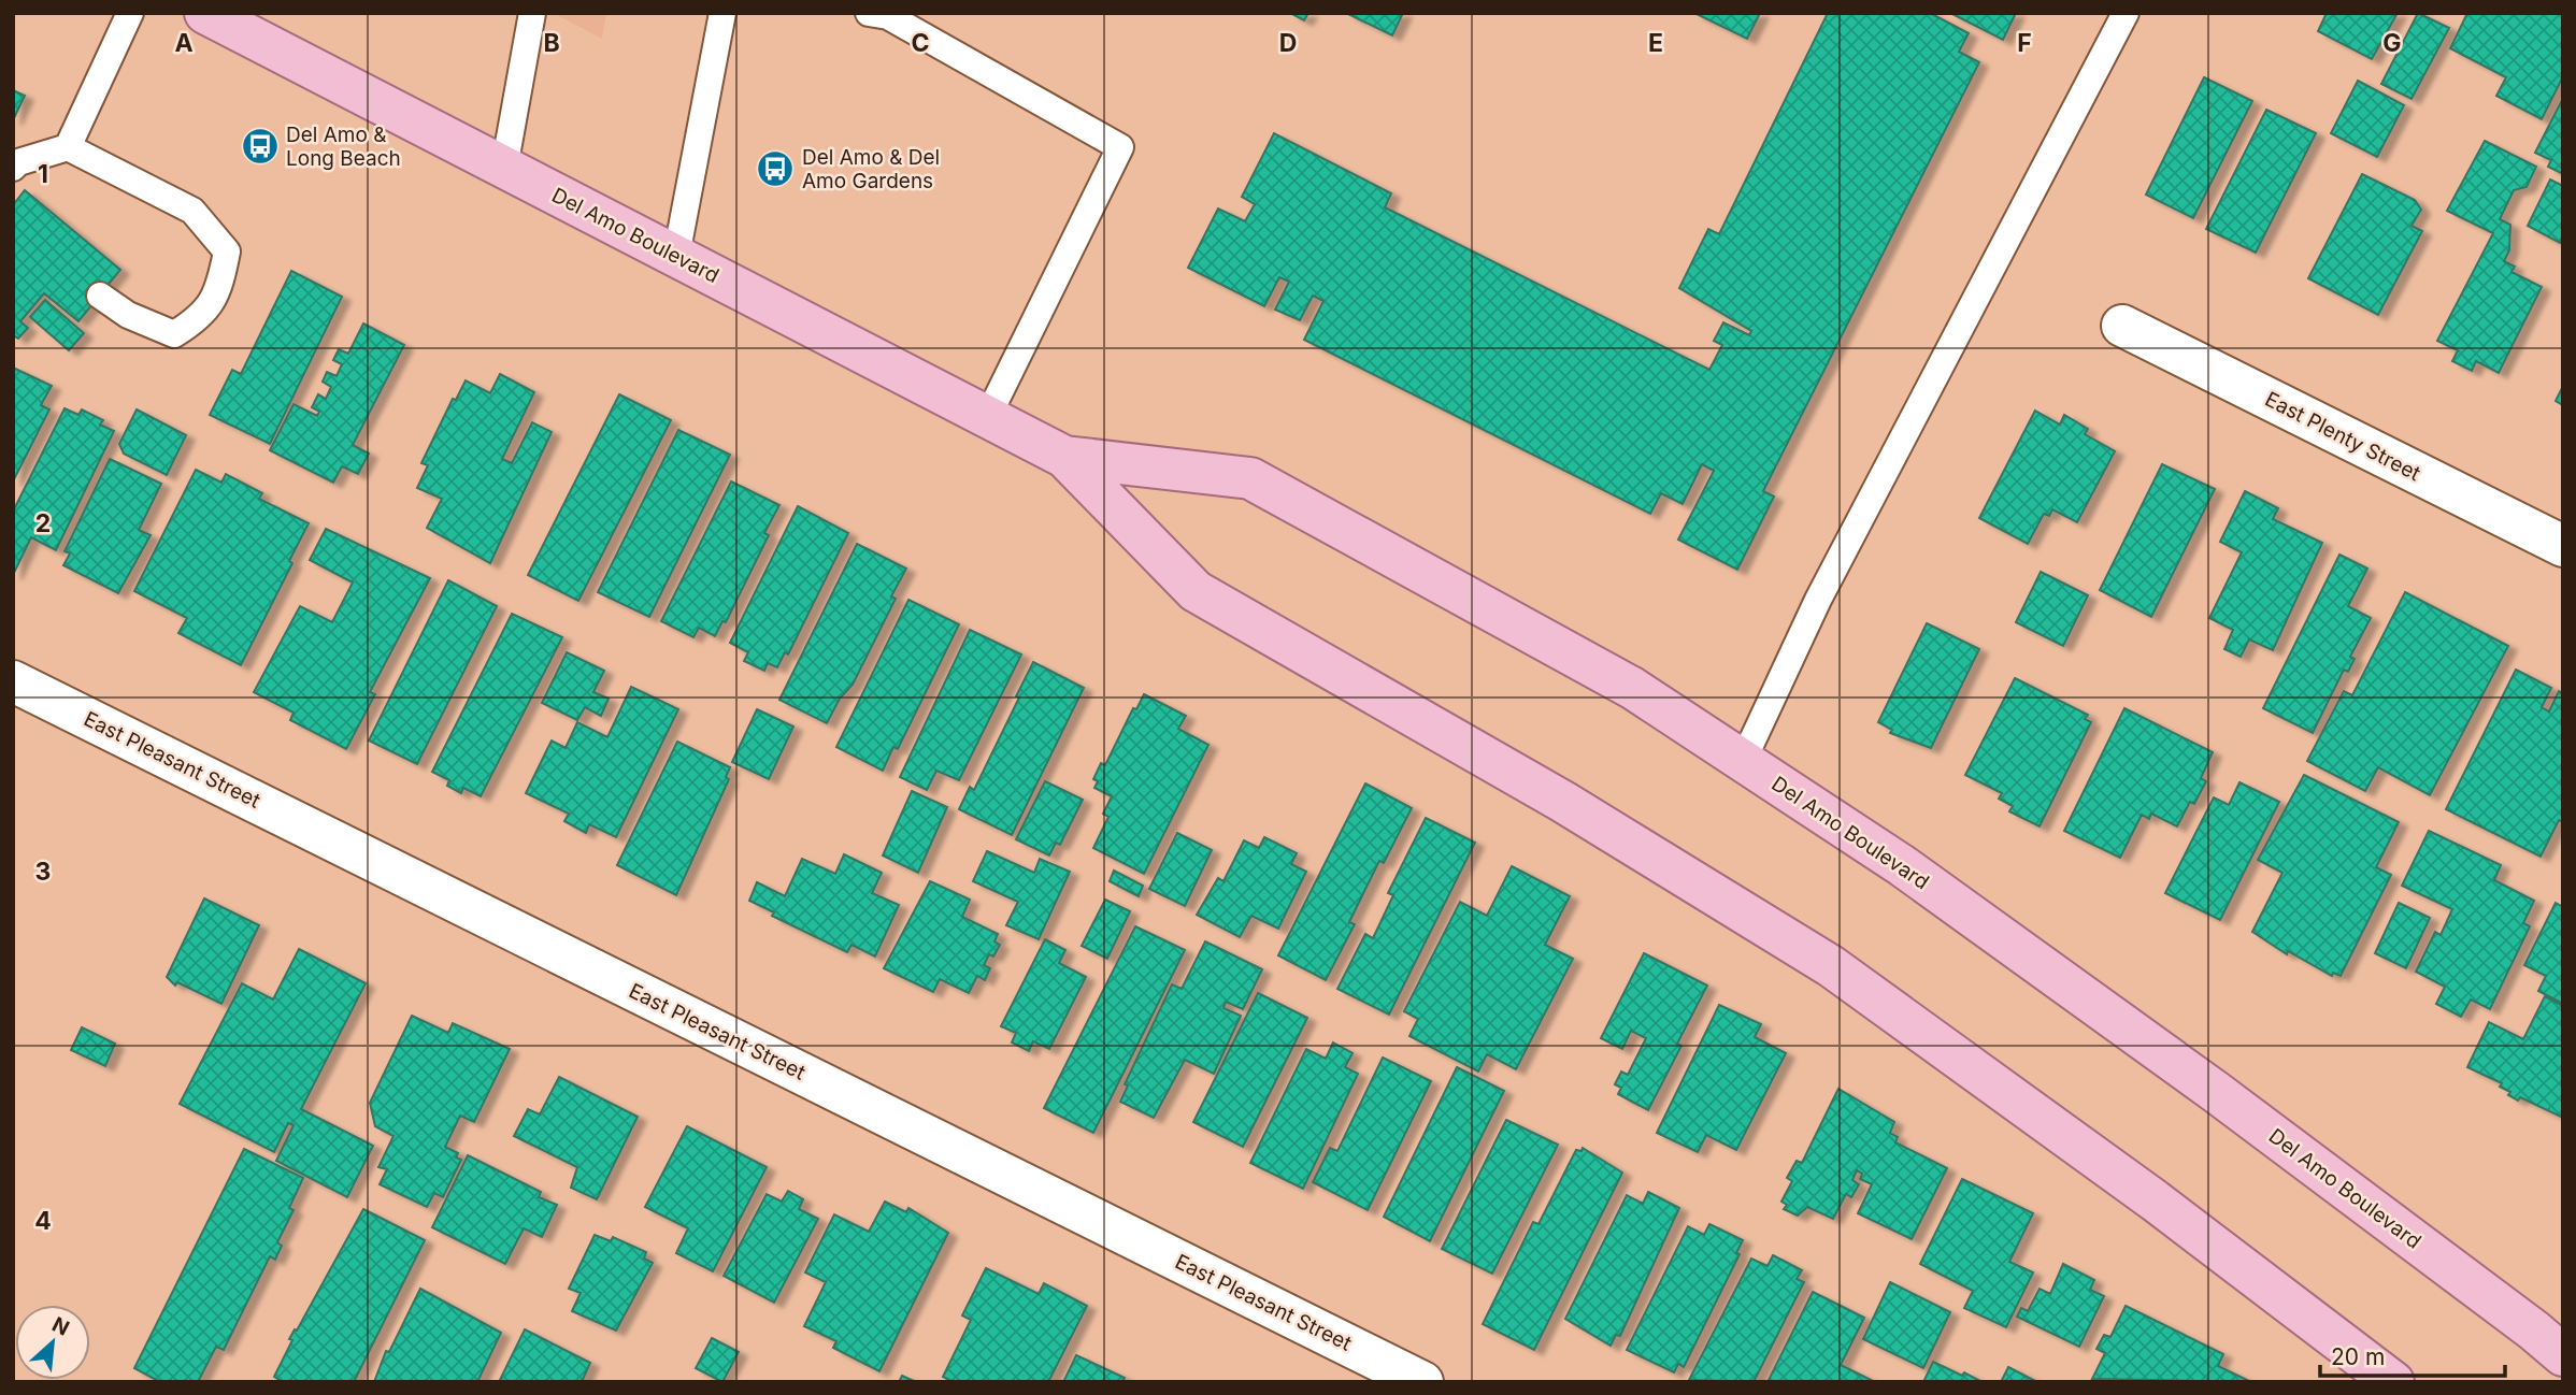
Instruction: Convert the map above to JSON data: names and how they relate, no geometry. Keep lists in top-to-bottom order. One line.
{"streets":{"main road":["Del Amo Boulevard"],"street":["East Plenty Street","East Pleasant Street"]},"places":{"bus stop":["Del Amo & Long Beach","Del Amo & Del Amo Gardens"]},"scale_bar":"20 m","north":"top right","grid":{"columns":["A","B","C","D","E","F","G"],"rows":["1","2","3","4"]}}
